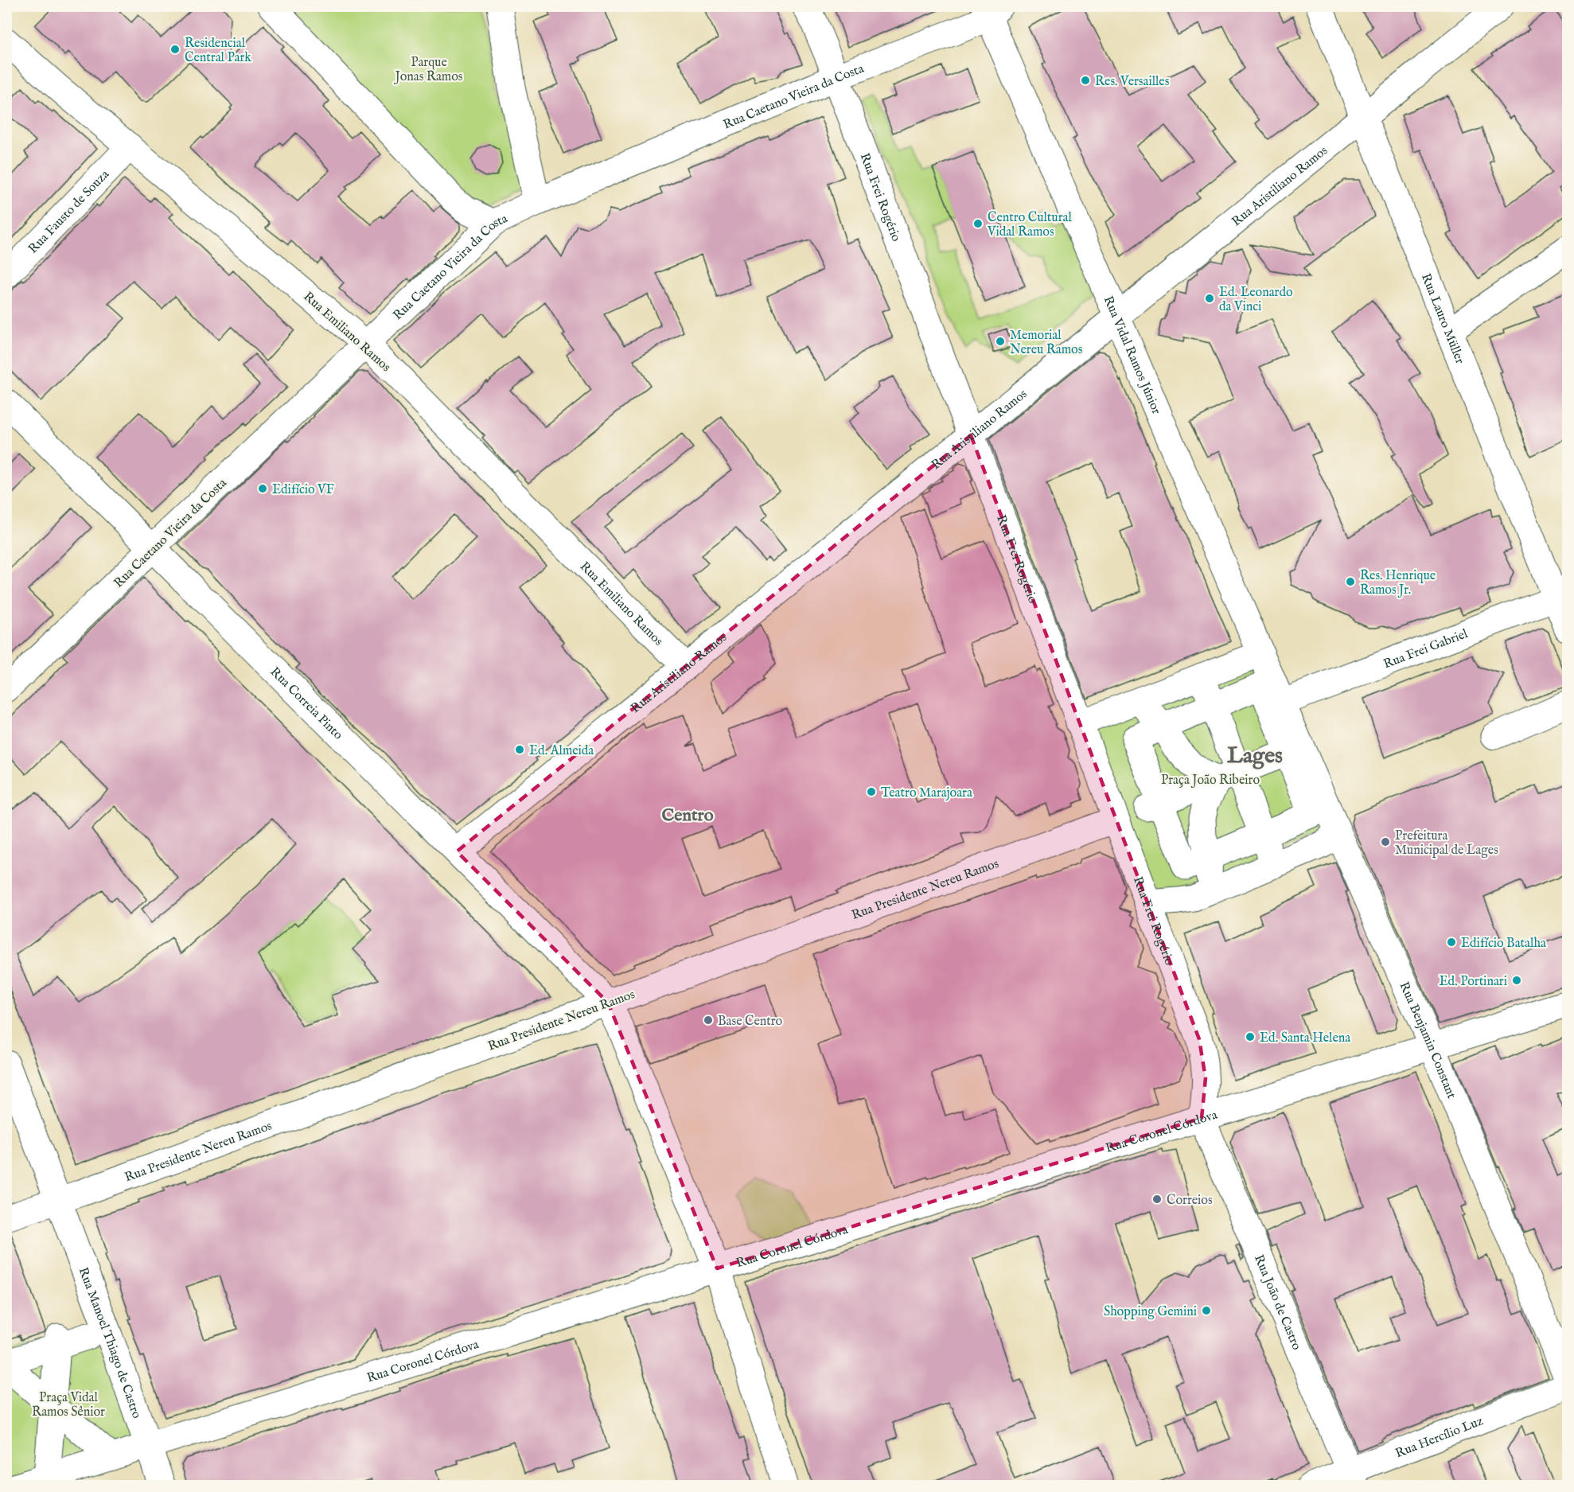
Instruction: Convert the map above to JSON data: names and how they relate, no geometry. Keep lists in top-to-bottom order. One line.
{"streets":{"street":["Rua Caetano Vieira da Costa","Rua Aristiliano Ramos","Rua Frei Rogério","Rua Fausto de Souza","Rua Lauro Müller","Rua Emiliano Ramos","Rua Vidal Ramos Júnior","Rua Frei Gabriel","Rua Correia Pinto","Rua Presidente Nereu Ramos","Rua Benjamin Constant","Rua Coronel Córdova","Rua João de Castro","Rua Manoel Thiago de Castro","Rua Hercílio Luz"]},"crossings":[["Rua Caetano Vieira da Costa","Rua Frei Rogério"],["Rua Caetano Vieira da Costa","Rua Emiliano Ramos"],["Rua Caetano Vieira da Costa","Rua Vidal Ramos Júnior"],["Rua Caetano Vieira da Costa","Rua Correia Pinto"],["Rua Aristiliano Ramos","Rua Frei Rogério"],["Rua Aristiliano Ramos","Rua Lauro Müller"],["Rua Aristiliano Ramos","Rua Emiliano Ramos"],["Rua Aristiliano Ramos","Rua Vidal Ramos Júnior"],["Rua Aristiliano Ramos","Rua Correia Pinto"],["Rua Frei Rogério","Rua Presidente Nereu Ramos"],["Rua Frei Rogério","Rua Coronel Córdova"],["Rua Frei Rogério","Rua João de Castro"],["Rua Fausto de Souza","Rua Emiliano Ramos"],["Rua Lauro Müller","Rua Frei Gabriel"],["Rua Vidal Ramos Júnior","Rua Frei Gabriel"],["Rua Vidal Ramos Júnior","Rua Benjamin Constant"],["Rua Frei Gabriel","Rua Benjamin Constant"],["Rua Correia Pinto","Rua Presidente Nereu Ramos"],["Rua Correia Pinto","Rua Coronel Córdova"],["Rua Presidente Nereu Ramos","Rua Manoel Thiago de Castro"],["Rua Benjamin Constant","Rua Coronel Córdova"],["Rua Coronel Córdova","Rua João de Castro"],["Rua Coronel Córdova","Rua Manoel Thiago de Castro"],["Rua João de Castro","Rua Hercílio Luz"]],"districts":["Lages","Centro"],"parks":["Parque Jonas Ramos","Praça João Ribeiro","Praça Vidal Ramos Sênior"],"places":["Residencial Central Park","Res. Versailles","Centro Cultural Vidal Ramos","Ed. Leonardo da Vinci","Memorial Nereu Ramos","Edifício VF","Res. Henrique Ramos Jr.","Ed. Almeida","Teatro Marajoara","Prefeitura Municipal de Lages","Edifício Batalha","Ed. Portinari","Base Centro","Ed. Santa Helena","Correios","Shopping Gemini"]}
